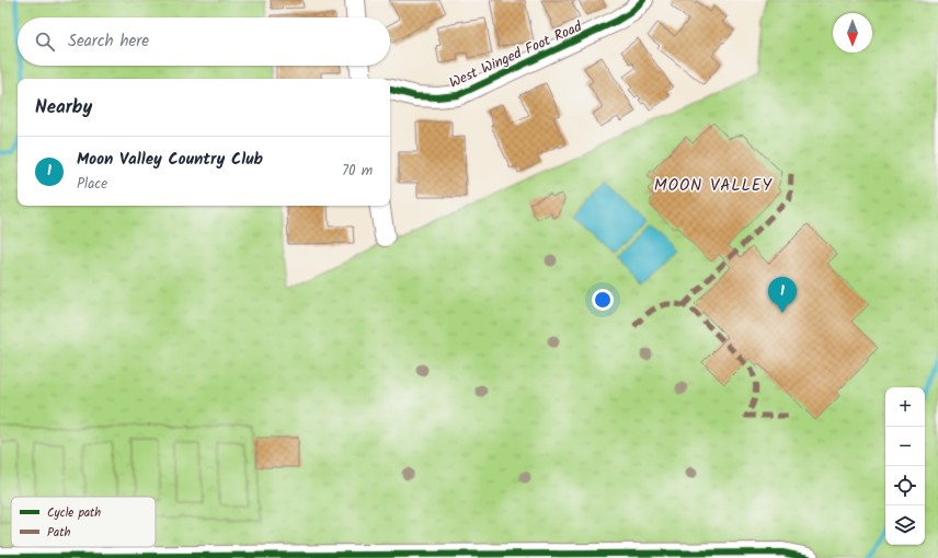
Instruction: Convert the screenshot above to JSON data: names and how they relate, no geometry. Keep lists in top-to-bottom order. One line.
{"streets":{"street":["West Winged Foot Road"]},"districts":["MOON VALLEY"],"legend":["Cycle path","Path"],"north":"bottom","page":{"search":"Search here","heading":"Nearby","list":[{"mark":"1","name":"Moon Valley Country Club","note":"Place","value":"70 m"}],"pins":"1","map_buttons":["+","−"]}}
